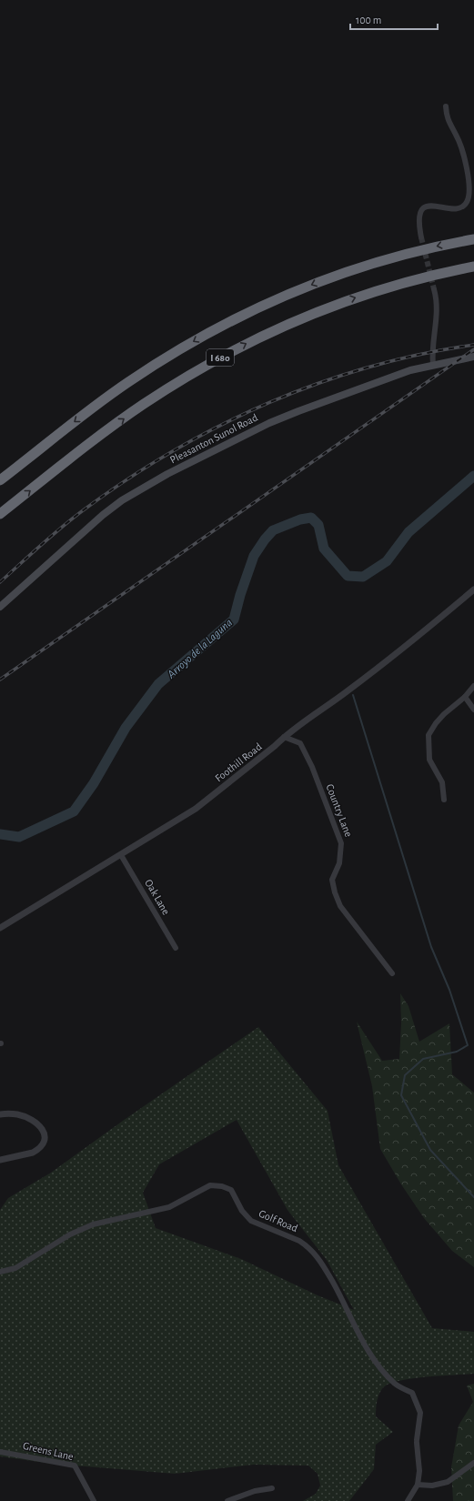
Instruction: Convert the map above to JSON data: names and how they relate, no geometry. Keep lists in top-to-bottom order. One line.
{"streets":{"highway":["I 680"],"main road":["Pleasanton Sunol Road"],"street":["Foothill Road","Country Lane","Oak Lane","Golf Road","Greens Lane"]},"crossings":[["Foothill Road","Country Lane"],["Foothill Road","Oak Lane"]],"water":["Arroyo de la Laguna"],"scale_bar":"100 m"}
